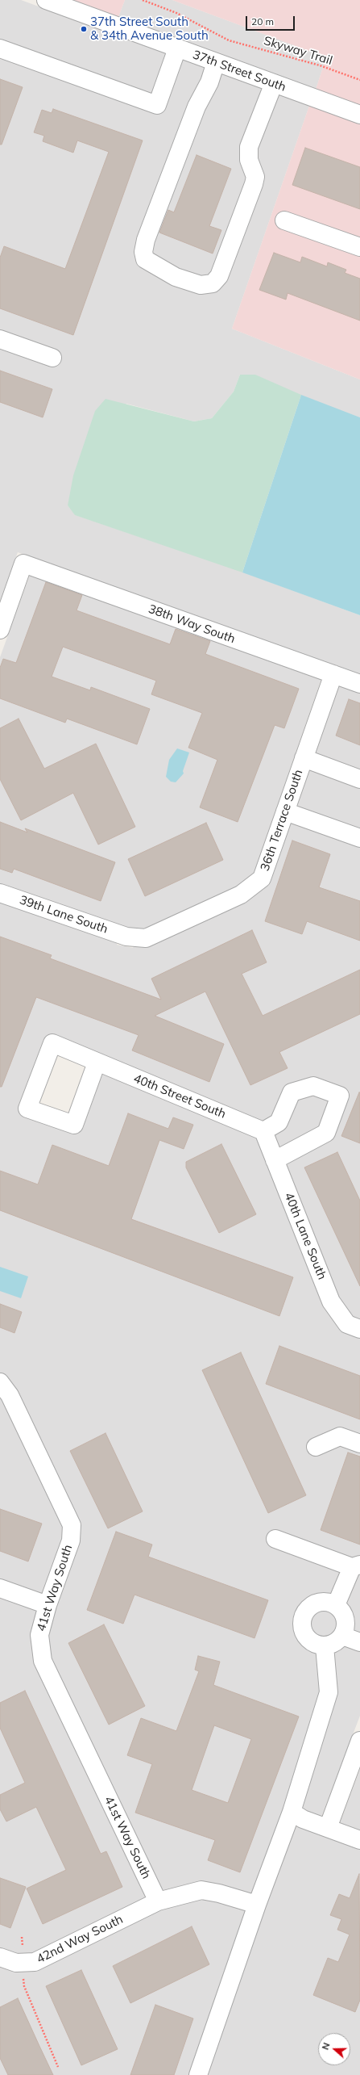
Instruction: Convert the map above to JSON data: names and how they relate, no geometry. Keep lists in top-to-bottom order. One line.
{"streets":{"street":["37th Street South","38th Way South","36th Terrace South","39th Lane South","40th Street South","40th Lane South","41st Way South","42nd Way South"],"path":["Skyway Trail"]},"crossings":[["38th Way South","36th Terrace South"],["36th Terrace South","39th Lane South"],["40th Street South","40th Lane South"],["41st Way South","42nd Way South"]],"places":["37th Street South & 34th Avenue South"],"scale_bar":"20 m","north":"left"}
